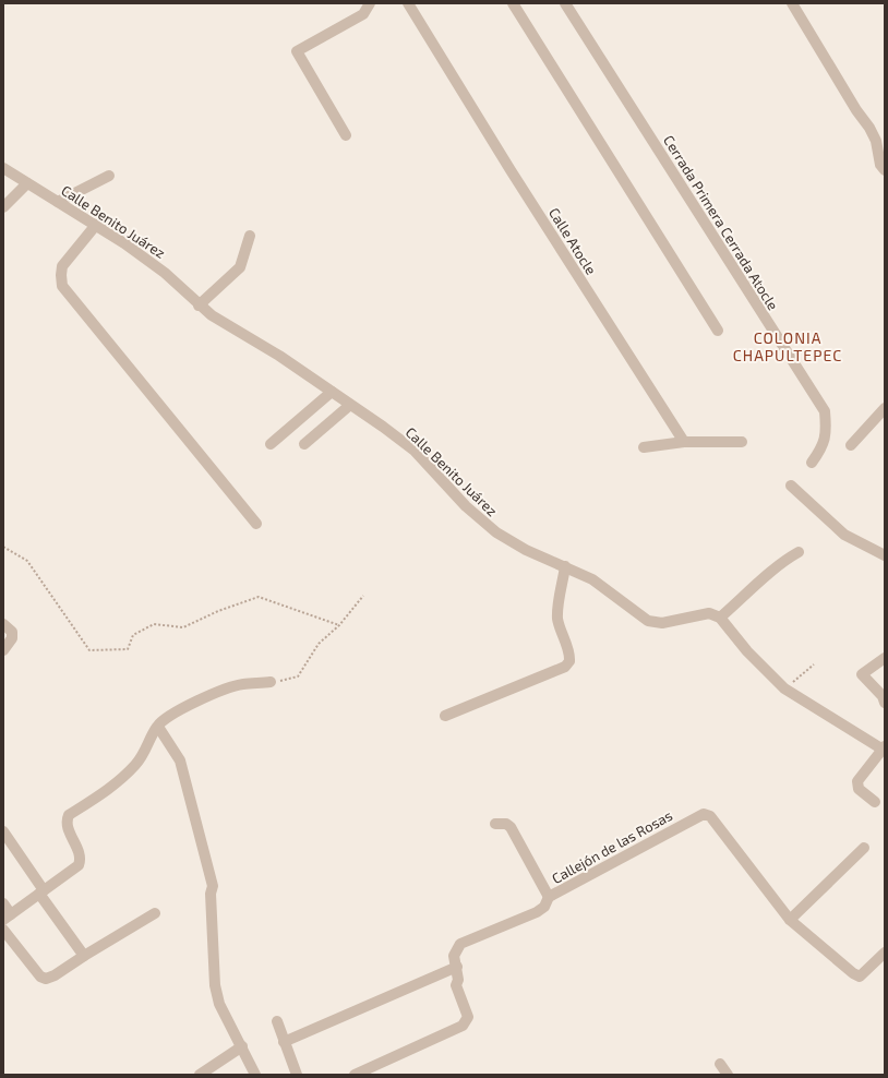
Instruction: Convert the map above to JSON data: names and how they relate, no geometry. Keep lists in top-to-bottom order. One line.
{"streets":{"street":["Calle Benito Juárez","Cerrada Primera Cerrada Atocle","Calle Atocle","Callejón de las Rosas"]},"districts":["COLONIA CHAPULTEPEC"]}
